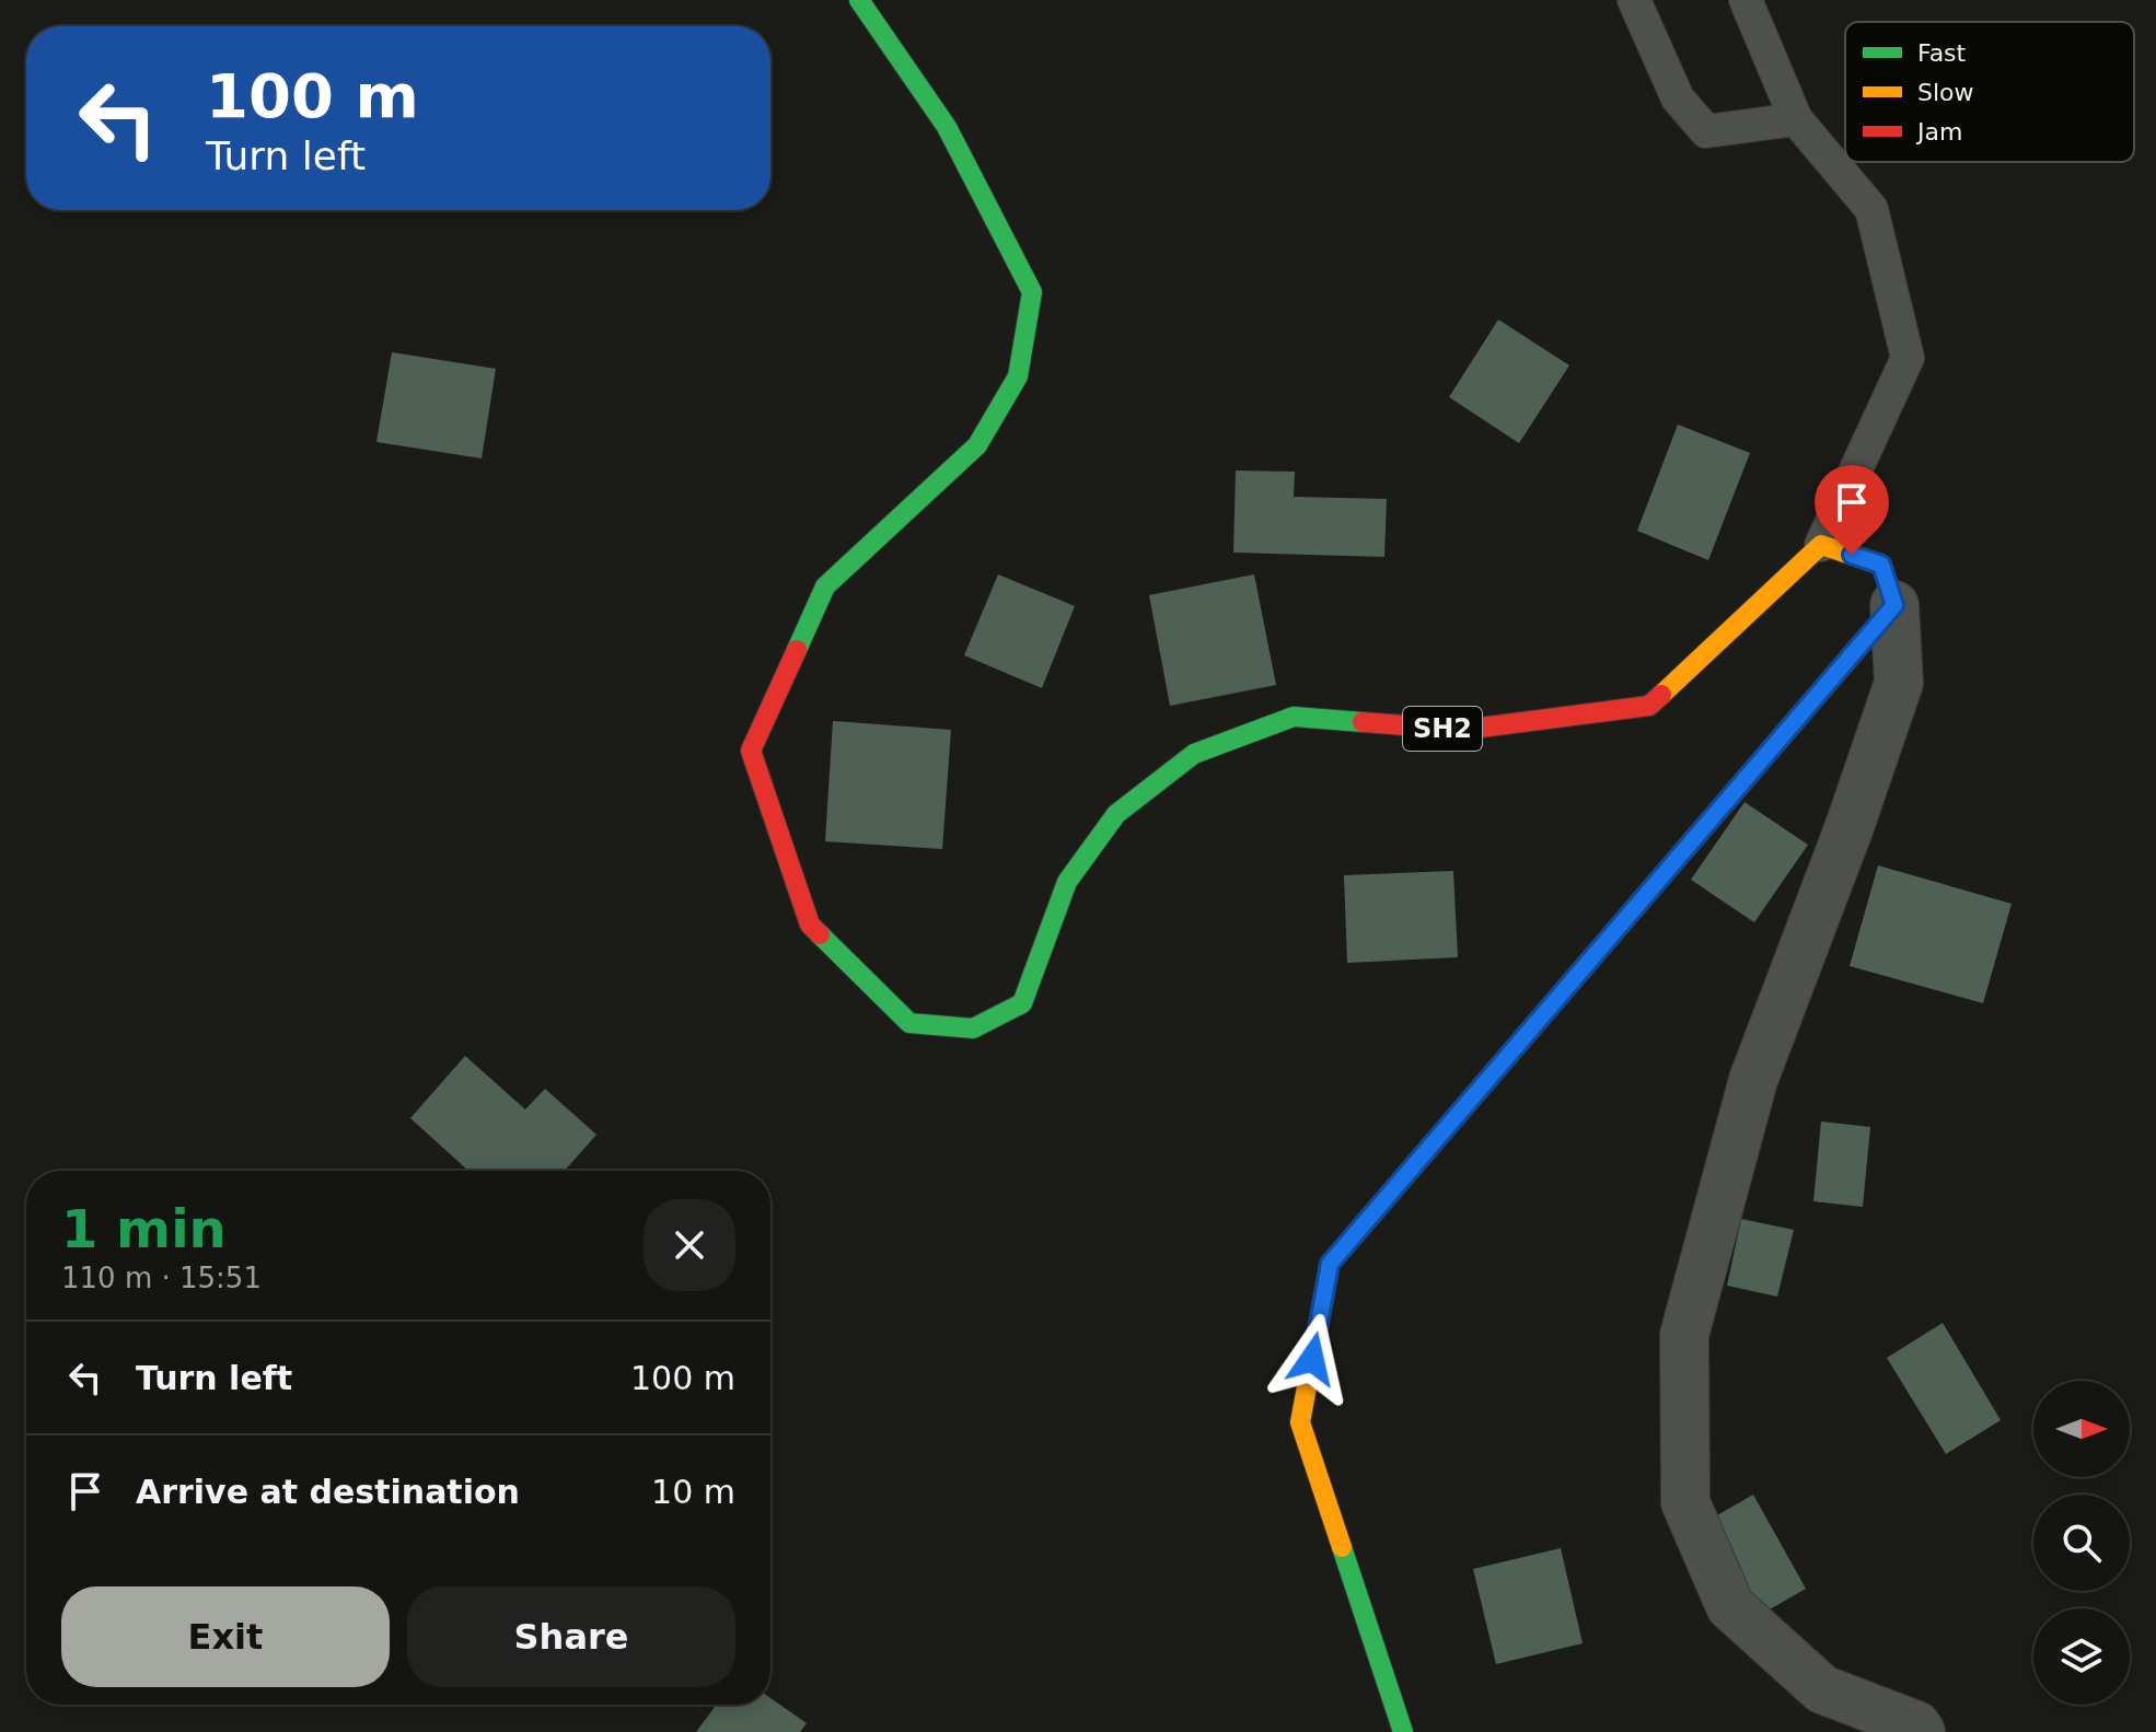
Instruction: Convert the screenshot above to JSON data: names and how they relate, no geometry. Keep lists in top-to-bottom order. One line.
{"streets":{"main road":["SH2"]},"legend":["Fast","Slow","Jam"],"north":"right","page":{"turn":["100 m","Turn left"],"heading":["1 min","110 m · 15:51"],"list":[{"name":"Turn left","value":"100 m"},{"name":"Arrive at destination","value":"10 m"}],"buttons":["Exit","Share"]}}
